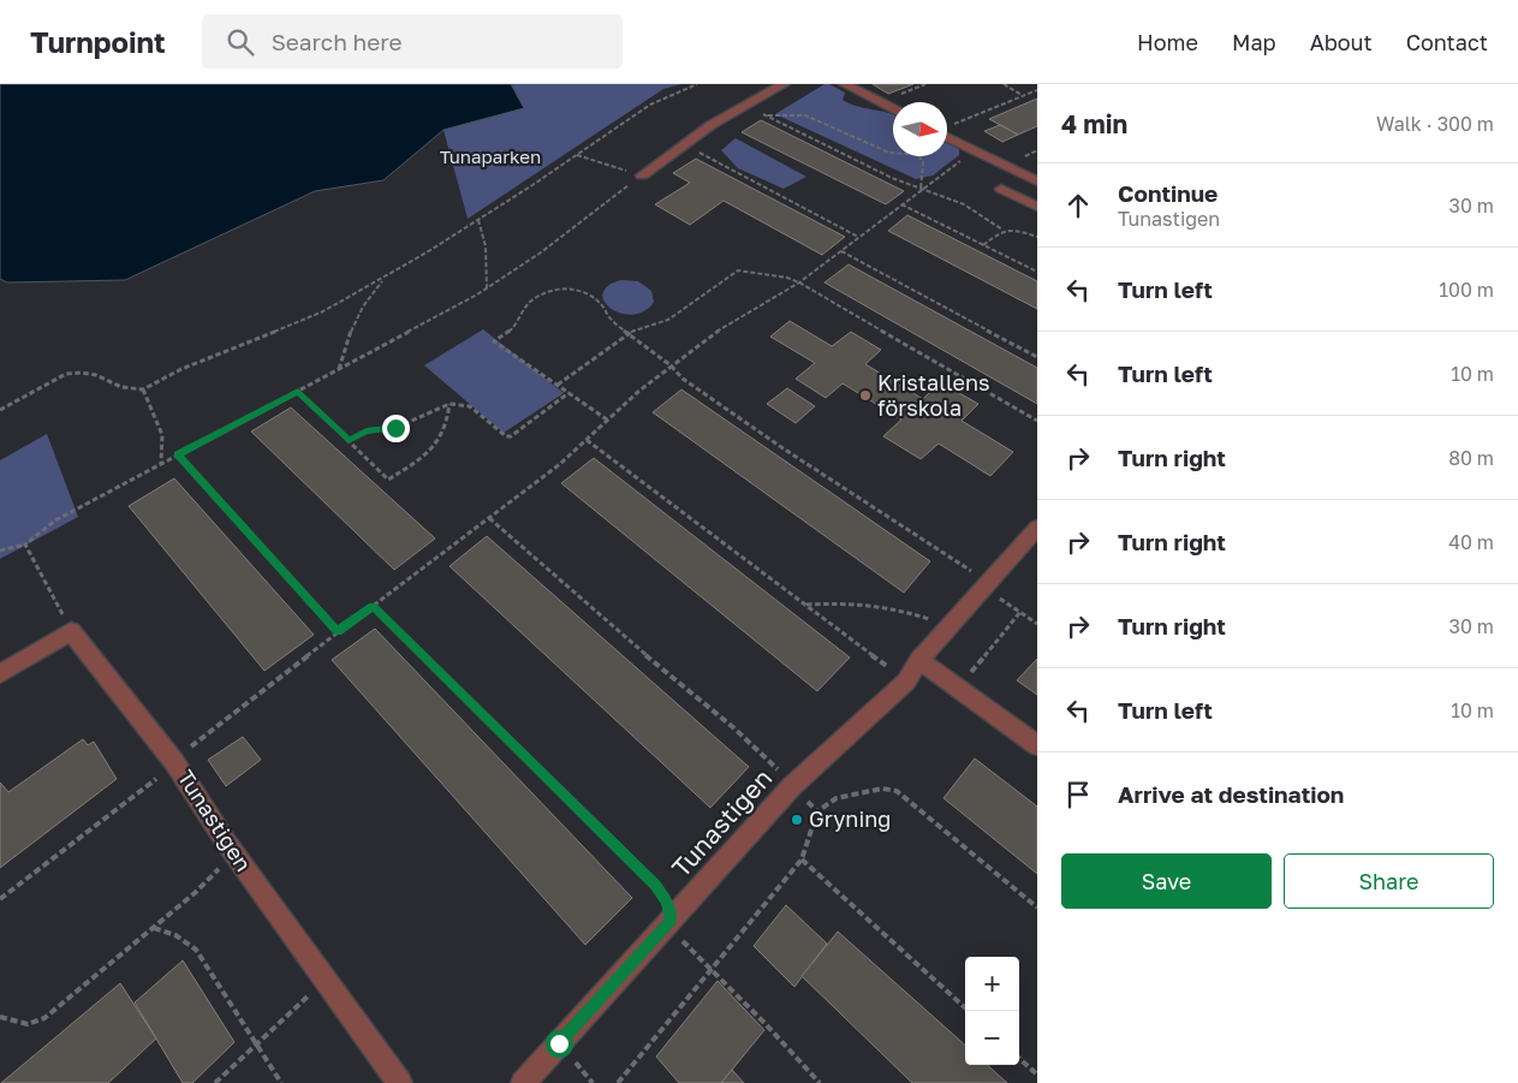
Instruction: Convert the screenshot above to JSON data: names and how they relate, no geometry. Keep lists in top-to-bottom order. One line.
{"streets":{"street":["Tunastigen"]},"parks":["Tunaparken"],"places":["Kristallens förskola","Gryning"],"north":"right","page":{"header":"Turnpoint","search":"Search here","nav":["Home","Map","About","Contact"],"heading":["4 min","Walk · 300 m"],"list":[["Continue","Tunastigen","30 m"],["Turn left","100 m"],["Turn left","10 m"],["Turn right","80 m"],["Turn right","40 m"],["Turn right","30 m"],["Turn left","10 m"],"Arrive at destination"],"buttons":["Save","Share"],"map_buttons":["+","−"]}}
